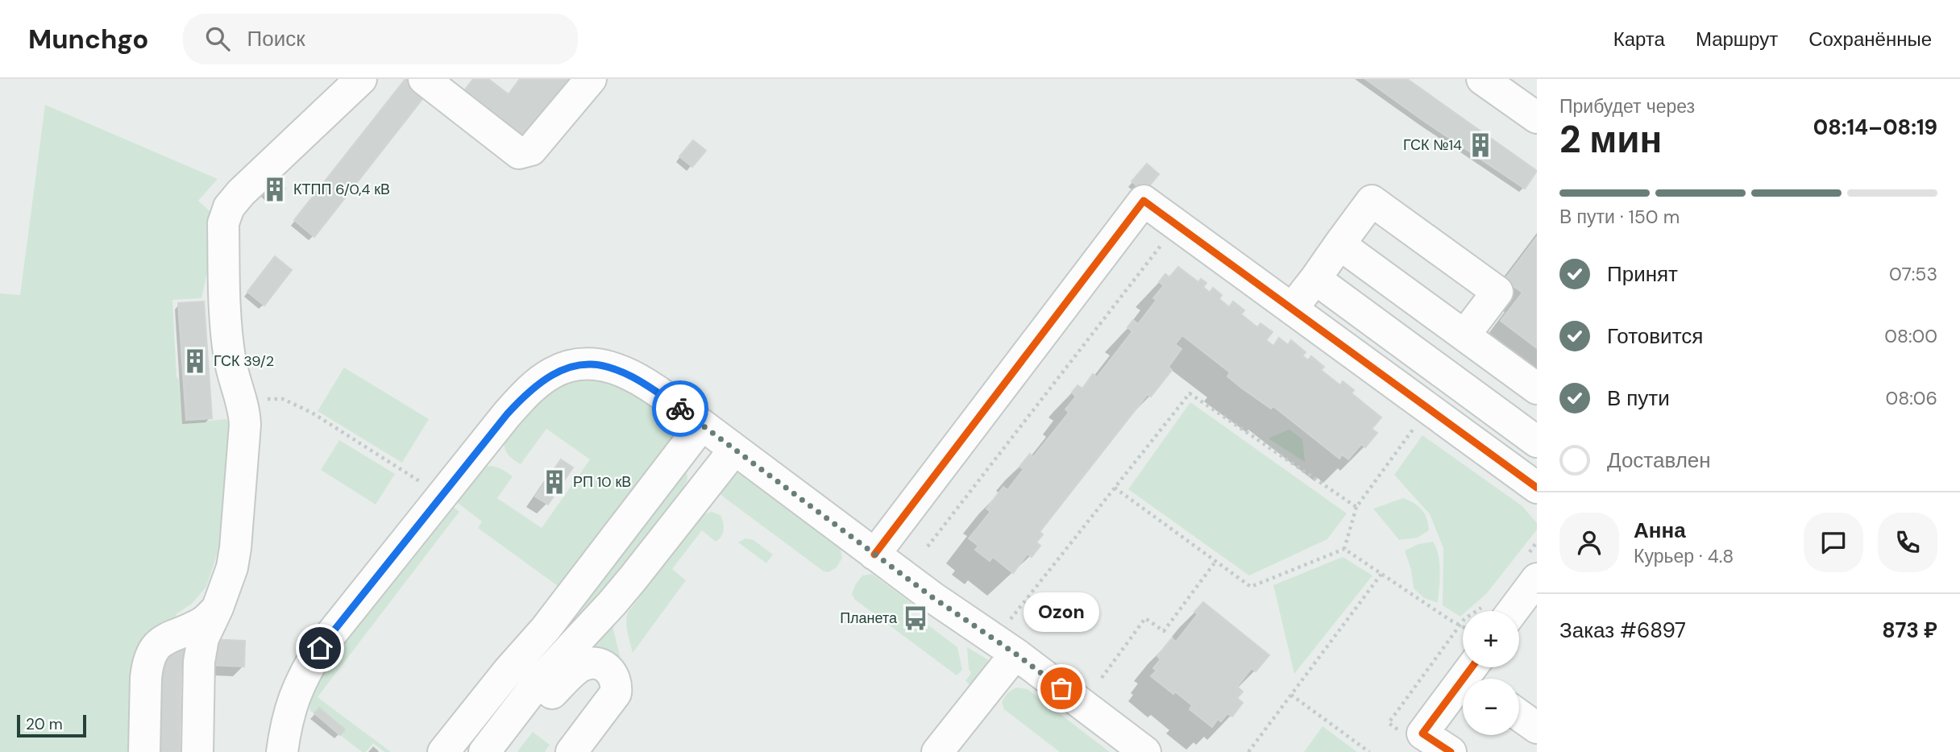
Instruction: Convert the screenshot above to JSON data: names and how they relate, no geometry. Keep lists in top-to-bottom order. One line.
{"places":{"building":["ГСК №14","КТПП 6/0,4 кВ","ГСК 39/2","РП 10 кВ"],"bus stop":["Планета"],"other":["Ozon"]},"scale_bar":"20 m","page":{"header":"Munchgo","search":"Поиск","nav":["Карта","Маршрут","Сохранённые"],"heading":["2 мин","Прибудет через","08:14–08:19"],"panel":["Анна","Курьер · 4.8","Заказ #6897","873 ₽"],"bar":"В пути · 150 m","list":[["Принят","07:53"],["Готовится","08:00"],["В пути","08:06"],"Доставлен"],"bubble":"Ozon","map_buttons":["+","−"],"scale":"20 m"}}
